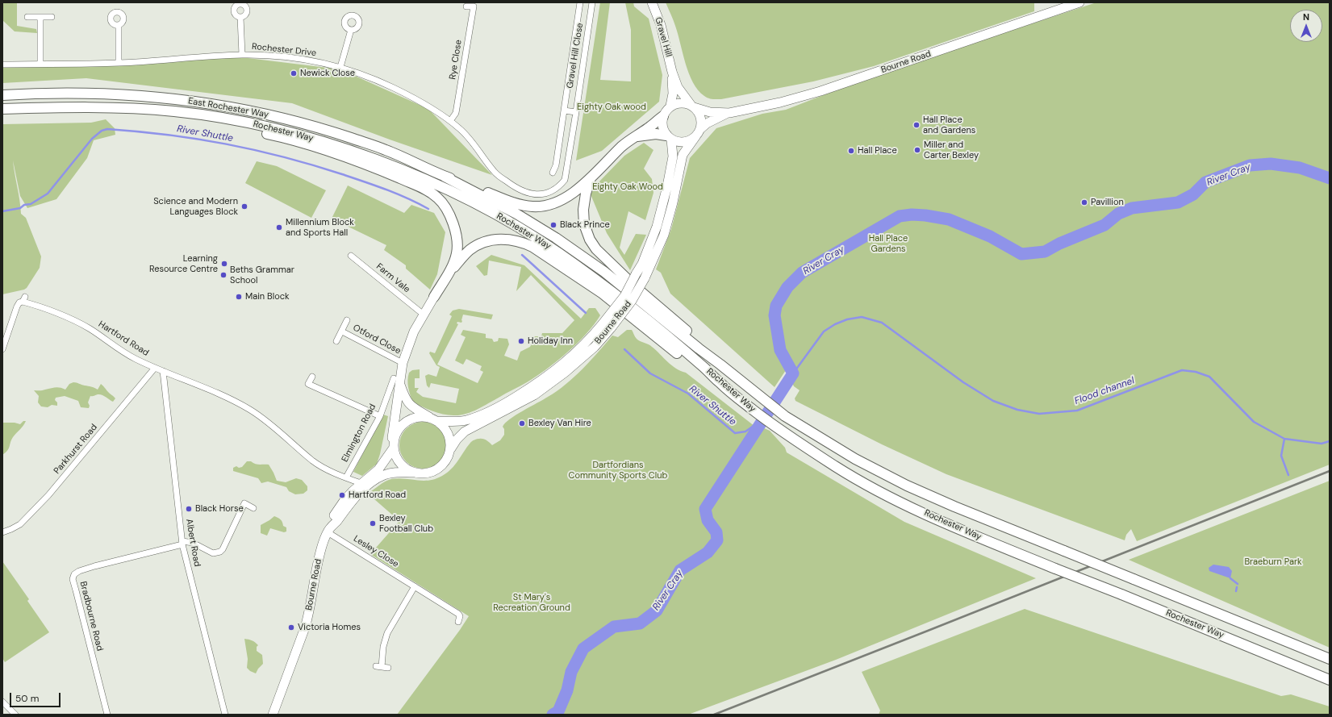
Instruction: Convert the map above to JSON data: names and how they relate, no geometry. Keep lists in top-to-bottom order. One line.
{"streets":{"highway":["East Rochester Way","Rochester Way"],"main road":["Gravel Hill","Bourne Road"],"street":["Rochester Drive","Gravel Hill Close","Rye Close","Farm Vale","Hartford Road","Otford Close","Elmington Road","Parkhurst Road","Albert Road","Lesley Close","Bradbourne Road"]},"crossings":[["Gravel Hill","Bourne Road"],["Rochester Drive","Gravel Hill Close"],["Rochester Drive","Rye Close"],["Bourne Road","Hartford Road"],["Bourne Road","Lesley Close"],["East Rochester Way","Rochester Way"],["Hartford Road","Elmington Road"],["Hartford Road","Parkhurst Road"],["Hartford Road","Albert Road"],["Albert Road","Bradbourne Road"]],"water":["River Shuttle","River Cray","Flood channel"],"parks":["Eighty Oak wood","Eighty Oak Wood","Hall Place Gardens","Dartfordians Community Sports Club","Braeburn Park","St Mary's Recreation Ground"],"places":["Newick Close","Hall Place and Gardens","Miller and Carter Bexley","Hall Place","Pavillion","Science and Modern Languages Block","Black Prince","Millennium Block and Sports Hall","Learning Resource Centre","Beths Grammar School","Main Block","Holiday Inn","Bexley Van Hire","Hartford Road","Black Horse","Bexley Football Club","Victoria Homes"],"scale_bar":"50 m","north":"top"}
